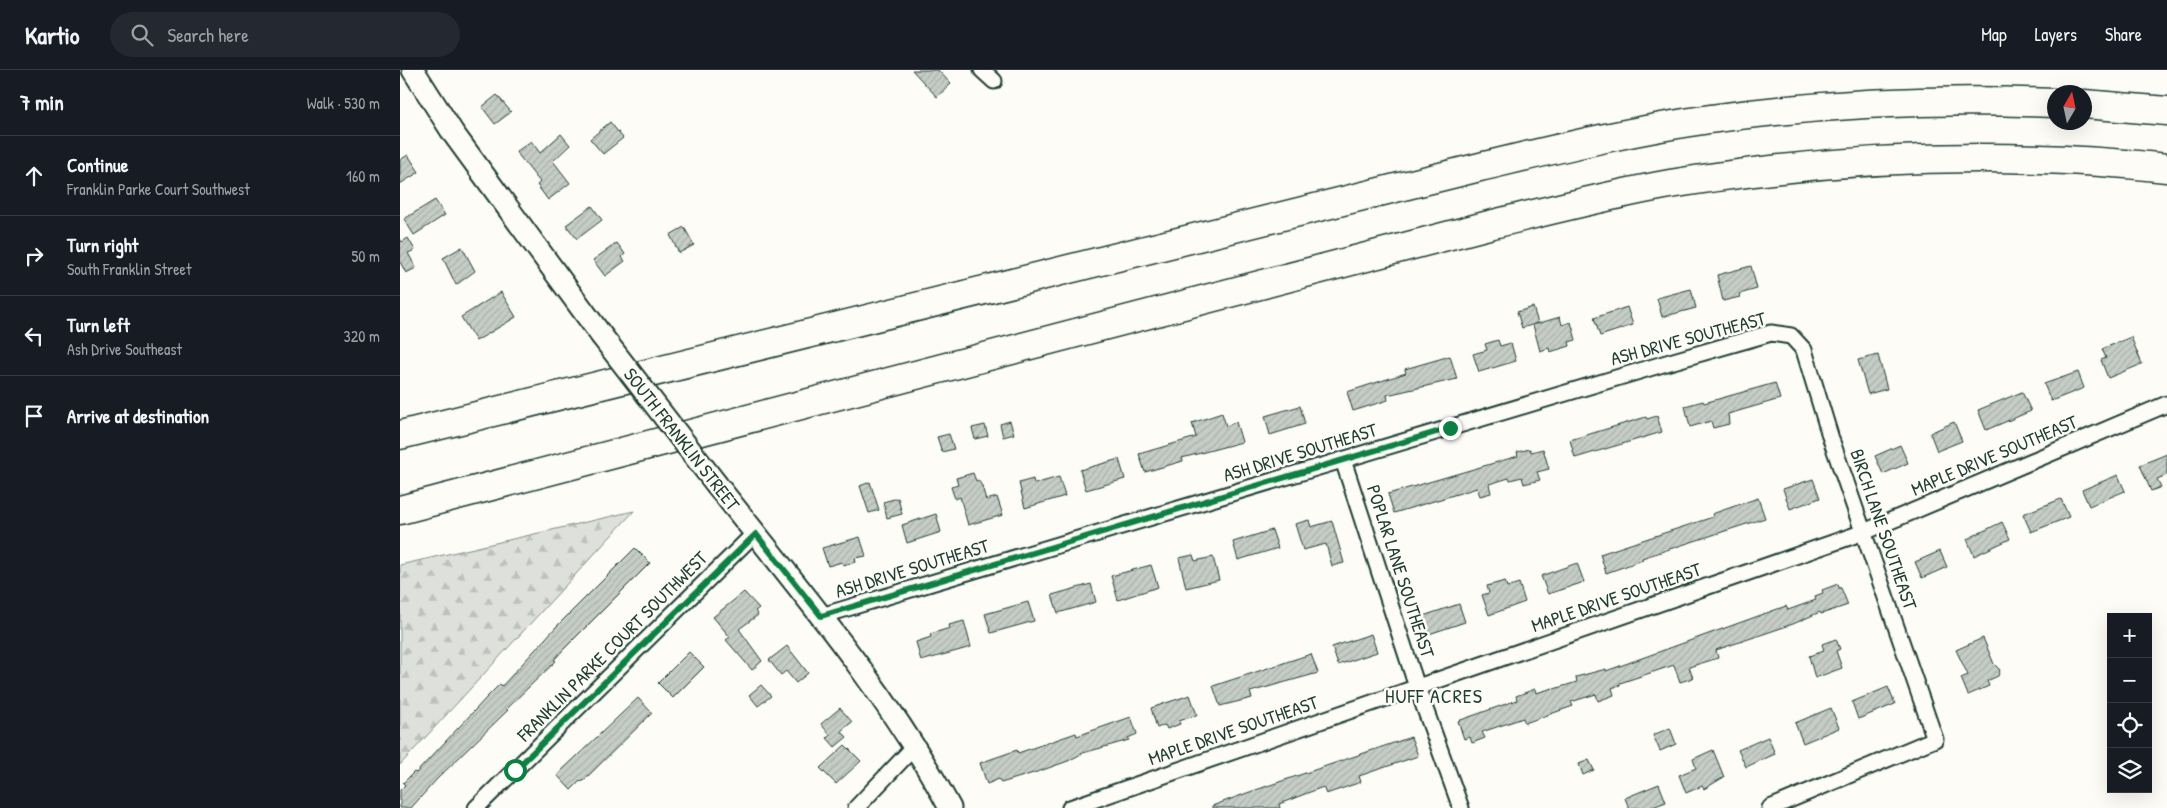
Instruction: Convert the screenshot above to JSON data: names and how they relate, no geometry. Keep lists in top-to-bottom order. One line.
{"streets":{"main road":["SOUTH FRANKLIN STREET"],"street":["ASH DRIVE SOUTHEAST","MAPLE DRIVE SOUTHEAST","BIRCH LANE SOUTHEAST","POPLAR LANE SOUTHEAST","FRANKLIN PARKE COURT SOUTHWEST"]},"crossings":[["ASH DRIVE SOUTHEAST","SOUTH FRANKLIN STREET"],["ASH DRIVE SOUTHEAST","BIRCH LANE SOUTHEAST"],["ASH DRIVE SOUTHEAST","POPLAR LANE SOUTHEAST"],["SOUTH FRANKLIN STREET","FRANKLIN PARKE COURT SOUTHWEST"],["MAPLE DRIVE SOUTHEAST","BIRCH LANE SOUTHEAST"],["MAPLE DRIVE SOUTHEAST","POPLAR LANE SOUTHEAST"]],"districts":["HUFF ACRES"],"north":"top","page":{"header":"Kartio","search":"Search here","nav":["Map","Layers","Share"],"heading":["7 min","Walk · 530 m"],"list":[["Continue","Franklin Parke Court Southwest","160 m"],["Turn right","South Franklin Street","50 m"],["Turn left","Ash Drive Southeast","320 m"],"Arrive at destination"],"map_buttons":["+","−"]}}
